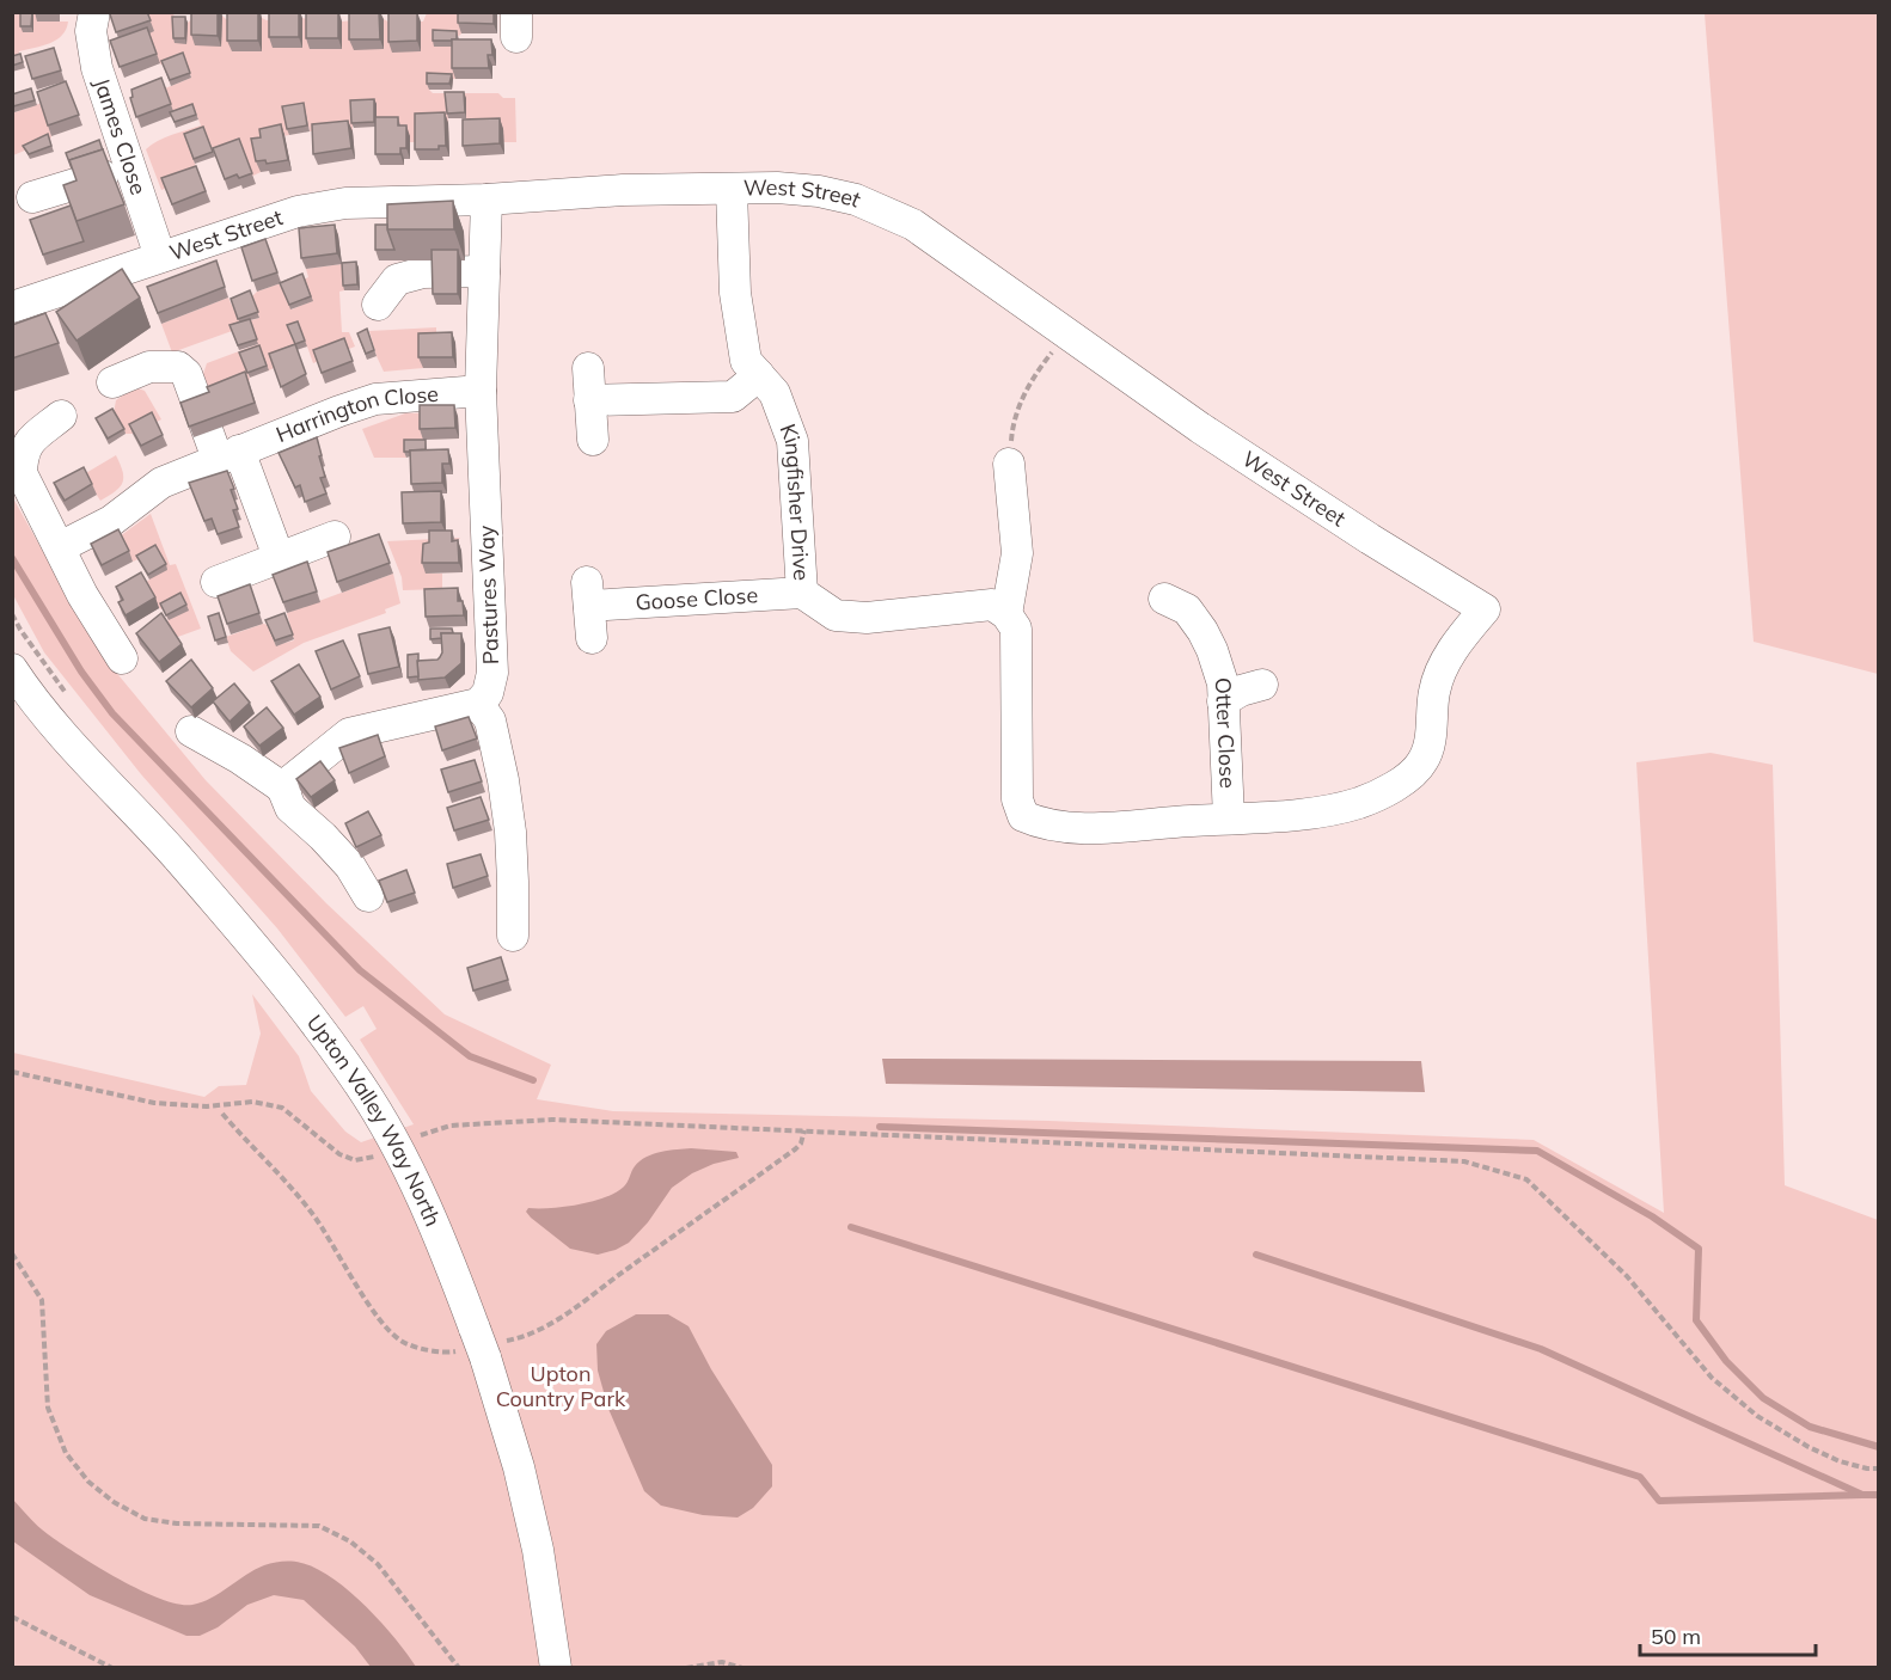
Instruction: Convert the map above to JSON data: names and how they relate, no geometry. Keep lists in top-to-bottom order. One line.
{"streets":{"street":["James Close","West Street","Harrington Close","Kingfisher Drive","Pastures Way","Goose Close","Otter Close","Upton Valley Way North"]},"crossings":[["James Close","West Street"],["West Street","Kingfisher Drive"],["West Street","Pastures Way"],["West Street","Otter Close"],["Harrington Close","Pastures Way"],["Kingfisher Drive","Goose Close"]],"parks":["Upton Country Park"],"scale_bar":"50 m"}
